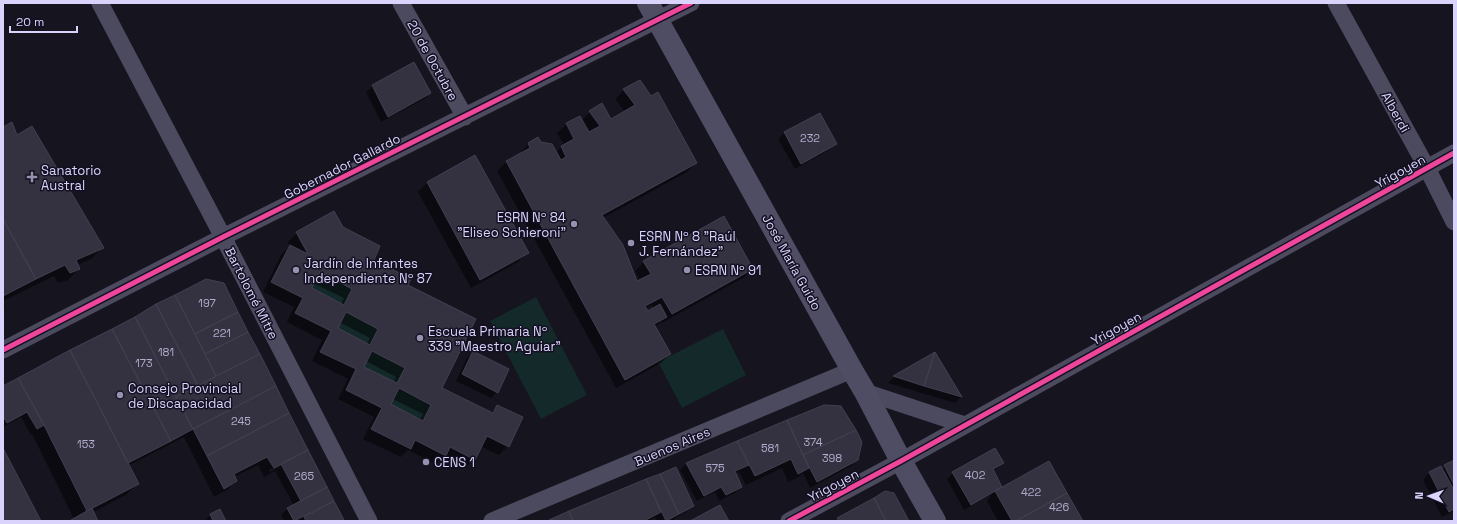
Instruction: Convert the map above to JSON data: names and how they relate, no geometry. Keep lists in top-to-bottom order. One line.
{"streets":{"main road":["José María Guido"],"street":["20 de Octubre","Alberdi","Gobernador Gallardo","Yrigoyen","Bartolomé Mitre","Buenos Aires"]},"crossings":[["20 de Octubre","Gobernador Gallardo"],["Alberdi","Yrigoyen"],["Gobernador Gallardo","José María Guido"],["Gobernador Gallardo","Bartolomé Mitre"],["Yrigoyen","José María Guido"],["José María Guido","Buenos Aires"]],"places":{"health":["Sanatorio Austral"],"other":["ESRN Nº 84 \"Eliseo Schieroni\"","ESRN Nº 8 \"Raúl J. Fernández\"","Jardín de Infantes Independiente Nº 87","ESRN Nº 91","Escuela Primaria Nº 339 \"Maestro Aguiar\"","Consejo Provincial de Discapacidad","CENS 1"]},"house_numbers":["232","197","221","181","173","245","374","153","581","398","575","402","265","422","426"],"scale_bar":"20 m","north":"left"}
